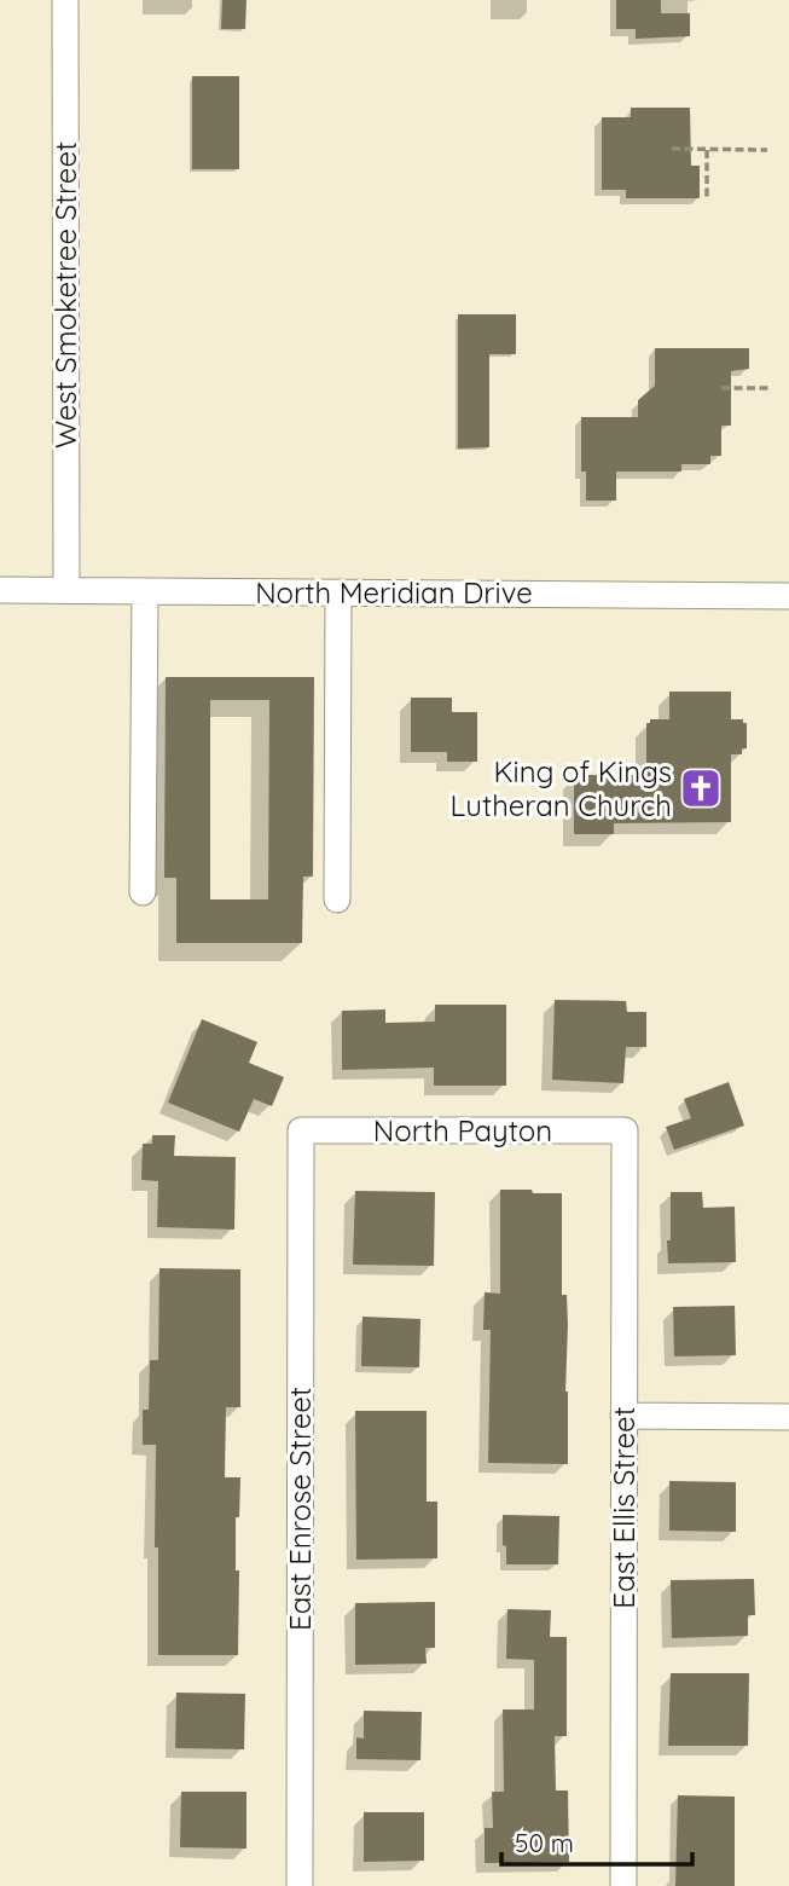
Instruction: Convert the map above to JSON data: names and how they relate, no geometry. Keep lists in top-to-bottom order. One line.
{"streets":{"street":["West Smoketree Street","North Meridian Drive","North Payton","East Ellis Street","East Enrose Street"]},"crossings":[["West Smoketree Street","North Meridian Drive"],["North Payton","East Ellis Street"],["North Payton","East Enrose Street"]],"places":{"church":["King of Kings Lutheran Church"]},"scale_bar":"50 m"}
